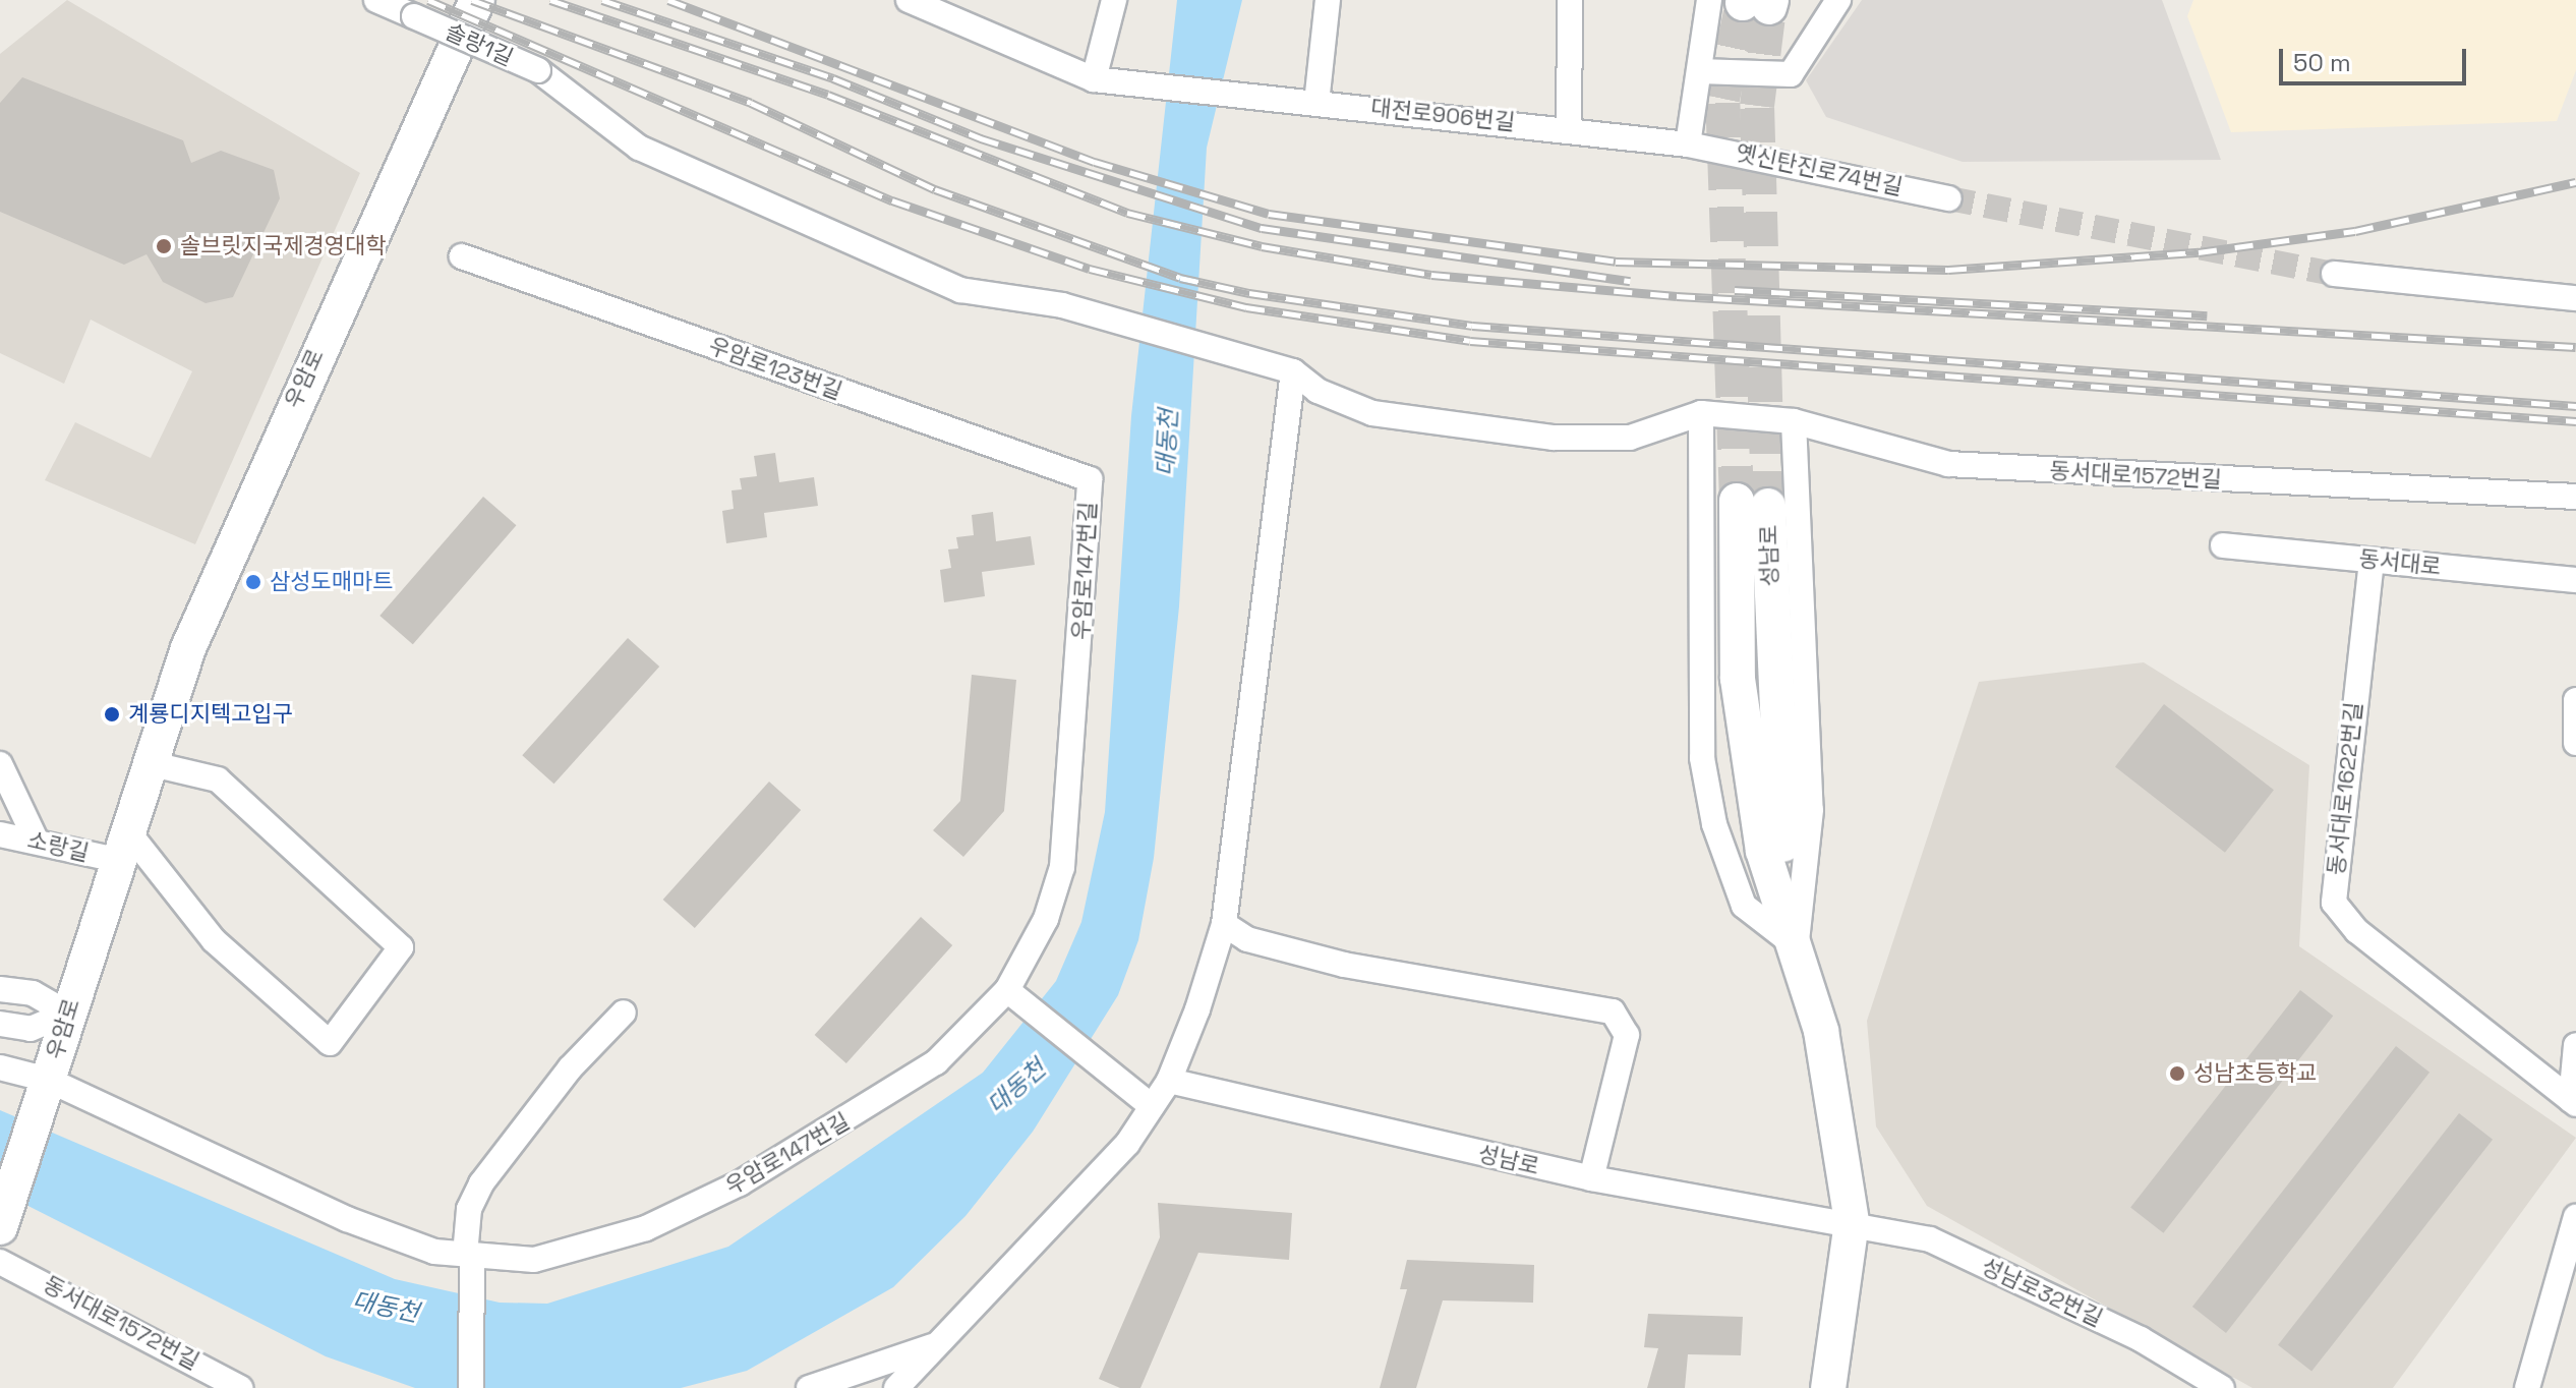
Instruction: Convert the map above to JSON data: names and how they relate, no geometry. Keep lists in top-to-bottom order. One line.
{"streets":{"main road":["우암로","성남로"],"street":["솔랑1길","대전로906번길","옛신탄진로74번길","우암로123번길","동서대로1572번길","동서대로","우암로147번길","동서대로1622번길","소랑길","성남로32번길"]},"crossings":[["솔랑1길","동서대로1572번길"],["대전로906번길","옛신탄진로74번길"],["우암로123번길","우암로147번길"],["우암로","우암로147번길"],["우암로","소랑길"],["성남로","성남로32번길"],["동서대로","동서대로1622번길"]],"water":["대동천"],"places":["솔브릿지국제경영대학","삼성도매마트","계룡디지텍고입구","성남초등학교"],"scale_bar":"50 m"}
